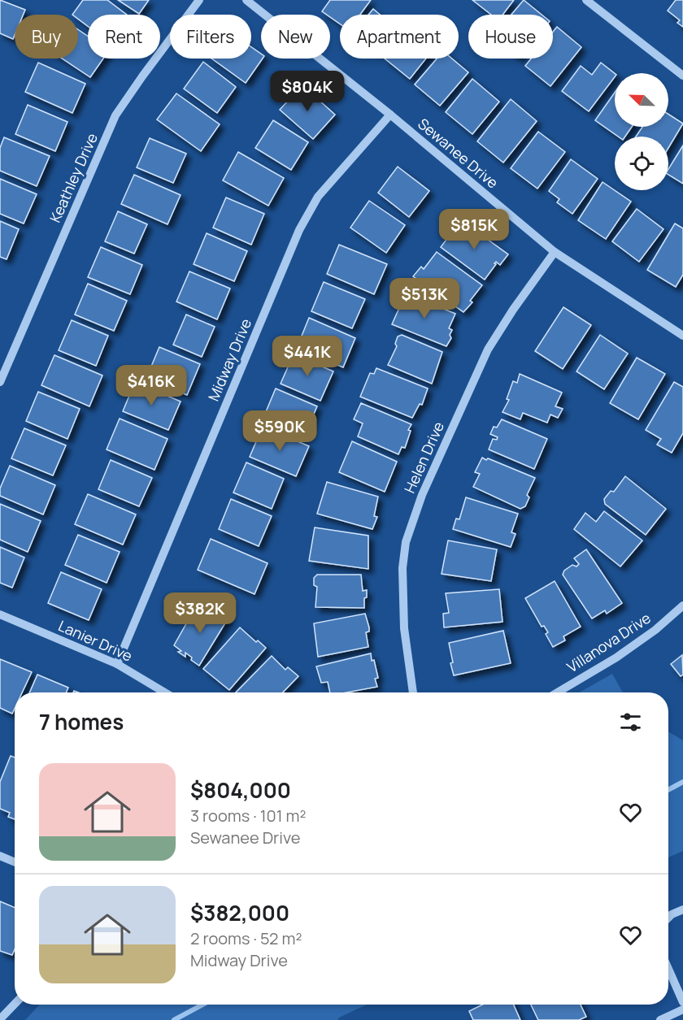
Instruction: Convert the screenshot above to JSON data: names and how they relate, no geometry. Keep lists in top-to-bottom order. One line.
{"streets":{"street":["Sewanee Drive","Keathley Drive","Midway Drive","Helen Drive","Lanier Drive","Villanova Drive"]},"crossings":[["Sewanee Drive","Midway Drive"],["Sewanee Drive","Helen Drive"],["Midway Drive","Lanier Drive"]],"north":"top left","page":{"chip":["Buy","Rent","Filters","New","Apartment","House"],"price":["$804K","$815K","$513K","$441K","$416K","$590K","$382K"],"heading":"7 homes","list":[{"name":"$804,000","note":"3 rooms · 101 m² · Sewanee Drive"},{"name":"$382,000","note":"2 rooms · 52 m² · Midway Drive"}]}}
